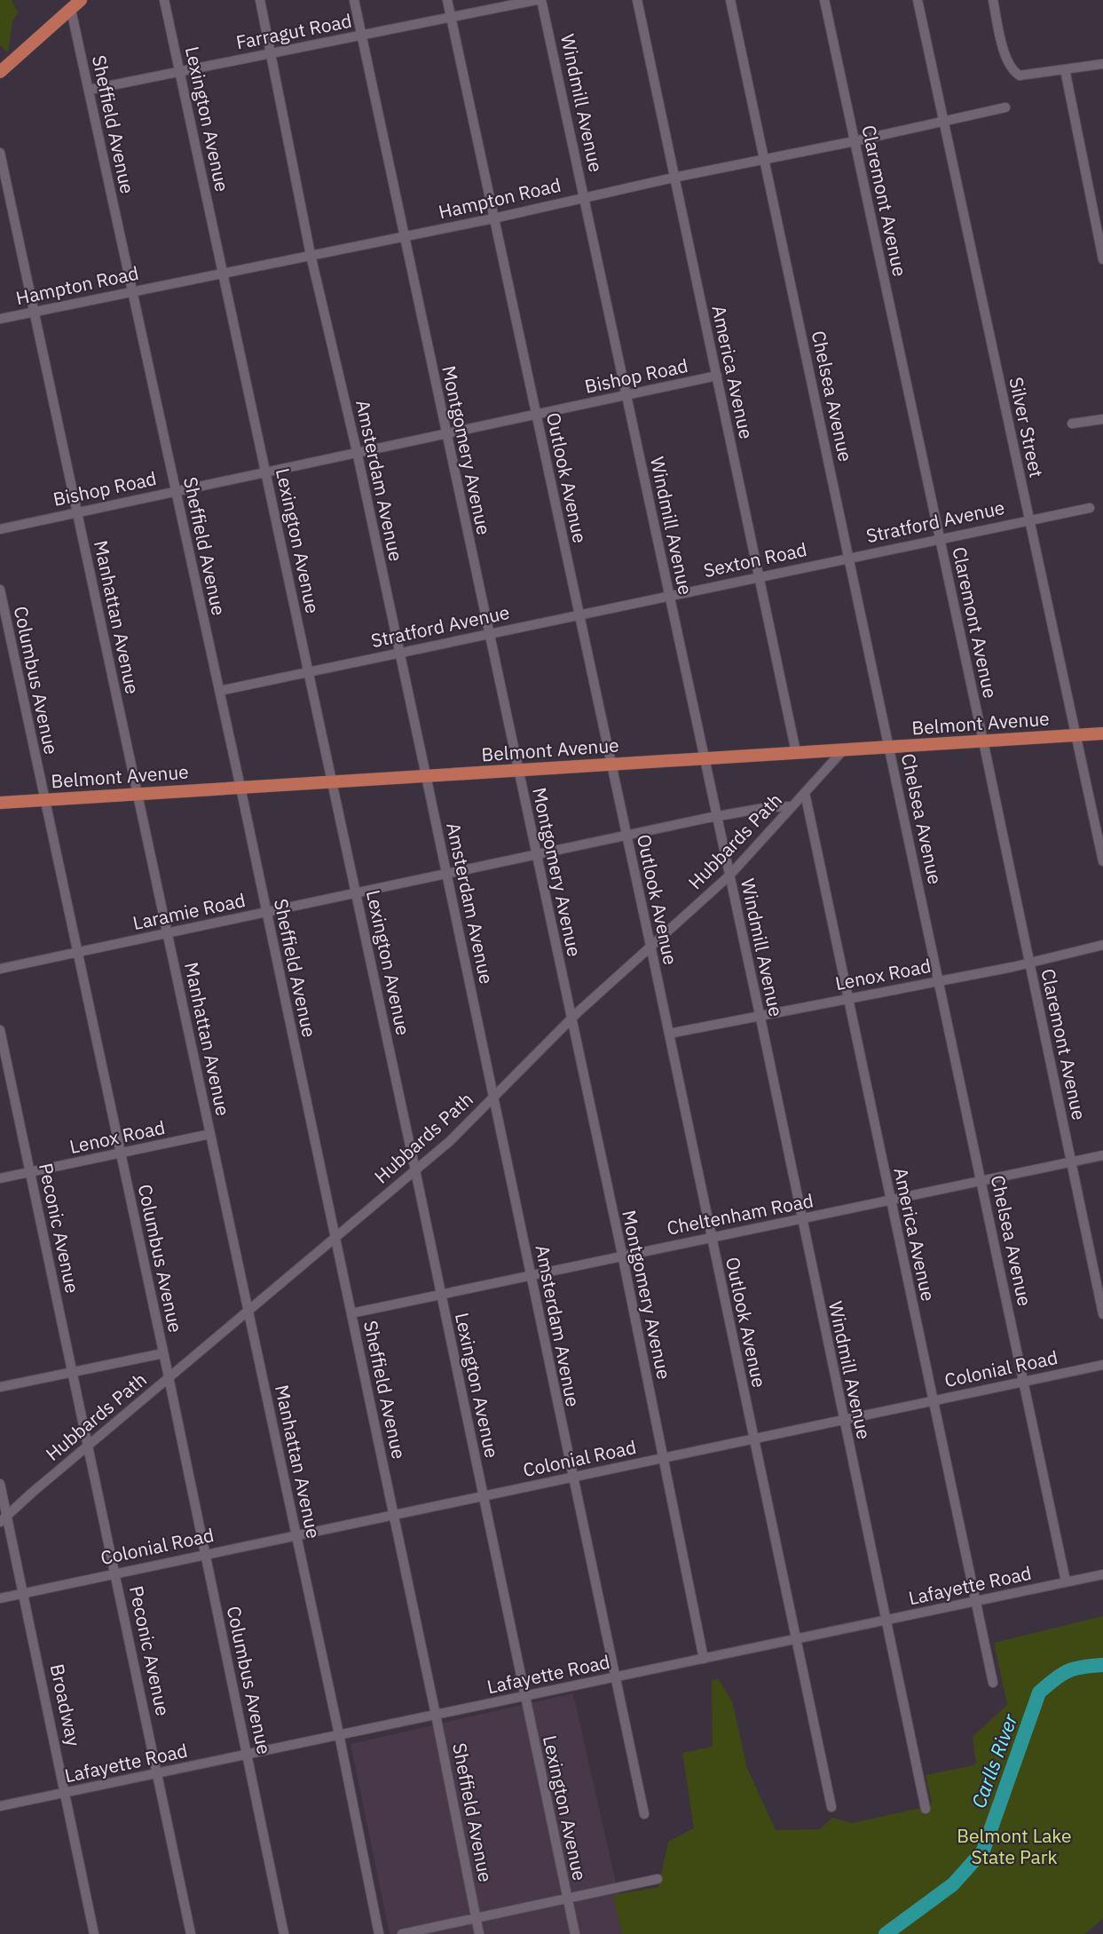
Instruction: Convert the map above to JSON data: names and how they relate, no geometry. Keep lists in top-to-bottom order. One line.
{"streets":{"main road":["Belmont Avenue"],"street":["Farragut Road","Windmill Avenue","Lexington Avenue","Sheffield Avenue","Hampton Road","Claremont Avenue","America Avenue","Bishop Road","Chelsea Avenue","Silver Street","Montgomery Avenue","Outlook Avenue","Amsterdam Avenue","Stratford Avenue","Sexton Road","Manhattan Avenue","Columbus Avenue","Hubbards Path","Laramie Road","Lenox Road","Cheltenham Road","Peconic Avenue","Colonial Road","Lafayette Road","Broadway"]},"crossings":[["Farragut Road","Lexington Avenue"],["Farragut Road","Sheffield Avenue"],["Farragut Road","Montgomery Avenue"],["Farragut Road","Outlook Avenue"],["Farragut Road","Amsterdam Avenue"],["Windmill Avenue","Hampton Road"],["Windmill Avenue","Bishop Road"],["Windmill Avenue","Stratford Avenue"],["Windmill Avenue","Sexton Road"],["Windmill Avenue","Belmont Avenue"],["Windmill Avenue","Hubbards Path"],["Windmill Avenue","Laramie Road"],["Windmill Avenue","Lenox Road"],["Windmill Avenue","Cheltenham Road"],["Windmill Avenue","Colonial Road"],["Windmill Avenue","Lafayette Road"],["Lexington Avenue","Hampton Road"],["Lexington Avenue","Bishop Road"],["Lexington Avenue","Stratford Avenue"],["Lexington Avenue","Belmont Avenue"],["Lexington Avenue","Hubbards Path"],["Lexington Avenue","Laramie Road"],["Lexington Avenue","Cheltenham Road"],["Lexington Avenue","Colonial Road"],["Lexington Avenue","Lafayette Road"],["Sheffield Avenue","Hampton Road"],["Sheffield Avenue","Bishop Road"],["Sheffield Avenue","Stratford Avenue"],["Sheffield Avenue","Belmont Avenue"],["Sheffield Avenue","Hubbards Path"],["Sheffield Avenue","Laramie Road"],["Sheffield Avenue","Cheltenham Road"],["Sheffield Avenue","Colonial Road"],["Sheffield Avenue","Lafayette Road"],["Hampton Road","Claremont Avenue"],["Hampton Road","America Avenue"],["Hampton Road","Chelsea Avenue"],["Hampton Road","Silver Street"],["Hampton Road","Montgomery Avenue"],["Hampton Road","Outlook Avenue"],["Hampton Road","Amsterdam Avenue"],["Hampton Road","Manhattan Avenue"],["Claremont Avenue","Stratford Avenue"],["Claremont Avenue","Belmont Avenue"],["Claremont Avenue","Lenox Road"],["Claremont Avenue","Cheltenham Road"],["America Avenue","Bishop Road"],["America Avenue","Sexton Road"],["America Avenue","Belmont Avenue"],["America Avenue","Hubbards Path"],["America Avenue","Lenox Road"],["America Avenue","Cheltenham Road"],["America Avenue","Colonial Road"],["America Avenue","Lafayette Road"],["Bishop Road","Montgomery Avenue"],["Bishop Road","Outlook Avenue"],["Bishop Road","Amsterdam Avenue"],["Bishop Road","Manhattan Avenue"],["Chelsea Avenue","Stratford Avenue"],["Chelsea Avenue","Sexton Road"],["Chelsea Avenue","Belmont Avenue"],["Chelsea Avenue","Lenox Road"],["Chelsea Avenue","Cheltenham Road"],["Chelsea Avenue","Colonial Road"],["Chelsea Avenue","Lafayette Road"],["Silver Street","Stratford Avenue"],["Silver Street","Belmont Avenue"],["Montgomery Avenue","Stratford Avenue"],["Montgomery Avenue","Belmont Avenue"],["Montgomery Avenue","Hubbards Path"],["Montgomery Avenue","Laramie Road"],["Montgomery Avenue","Cheltenham Road"],["Montgomery Avenue","Colonial Road"],["Montgomery Avenue","Lafayette Road"],["Outlook Avenue","Stratford Avenue"],["Outlook Avenue","Belmont Avenue"],["Outlook Avenue","Hubbards Path"],["Outlook Avenue","Laramie Road"],["Outlook Avenue","Lenox Road"],["Outlook Avenue","Cheltenham Road"],["Outlook Avenue","Colonial Road"],["Outlook Avenue","Lafayette Road"],["Amsterdam Avenue","Stratford Avenue"],["Amsterdam Avenue","Belmont Avenue"],["Amsterdam Avenue","Hubbards Path"],["Amsterdam Avenue","Laramie Road"],["Amsterdam Avenue","Cheltenham Road"],["Amsterdam Avenue","Colonial Road"],["Amsterdam Avenue","Lafayette Road"],["Stratford Avenue","Sexton Road"],["Manhattan Avenue","Belmont Avenue"],["Manhattan Avenue","Hubbards Path"],["Manhattan Avenue","Laramie Road"],["Manhattan Avenue","Lenox Road"],["Manhattan Avenue","Colonial Road"],["Manhattan Avenue","Lafayette Road"],["Columbus Avenue","Belmont Avenue"],["Columbus Avenue","Hubbards Path"],["Columbus Avenue","Laramie Road"],["Columbus Avenue","Lenox Road"],["Columbus Avenue","Colonial Road"],["Columbus Avenue","Lafayette Road"],["Belmont Avenue","Hubbards Path"],["Hubbards Path","Laramie Road"],["Hubbards Path","Peconic Avenue"],["Hubbards Path","Broadway"],["Lenox Road","Peconic Avenue"],["Peconic Avenue","Colonial Road"],["Peconic Avenue","Lafayette Road"],["Colonial Road","Broadway"],["Lafayette Road","Broadway"]],"water":["Carlls River"],"parks":["Belmont Lake State Park"]}
